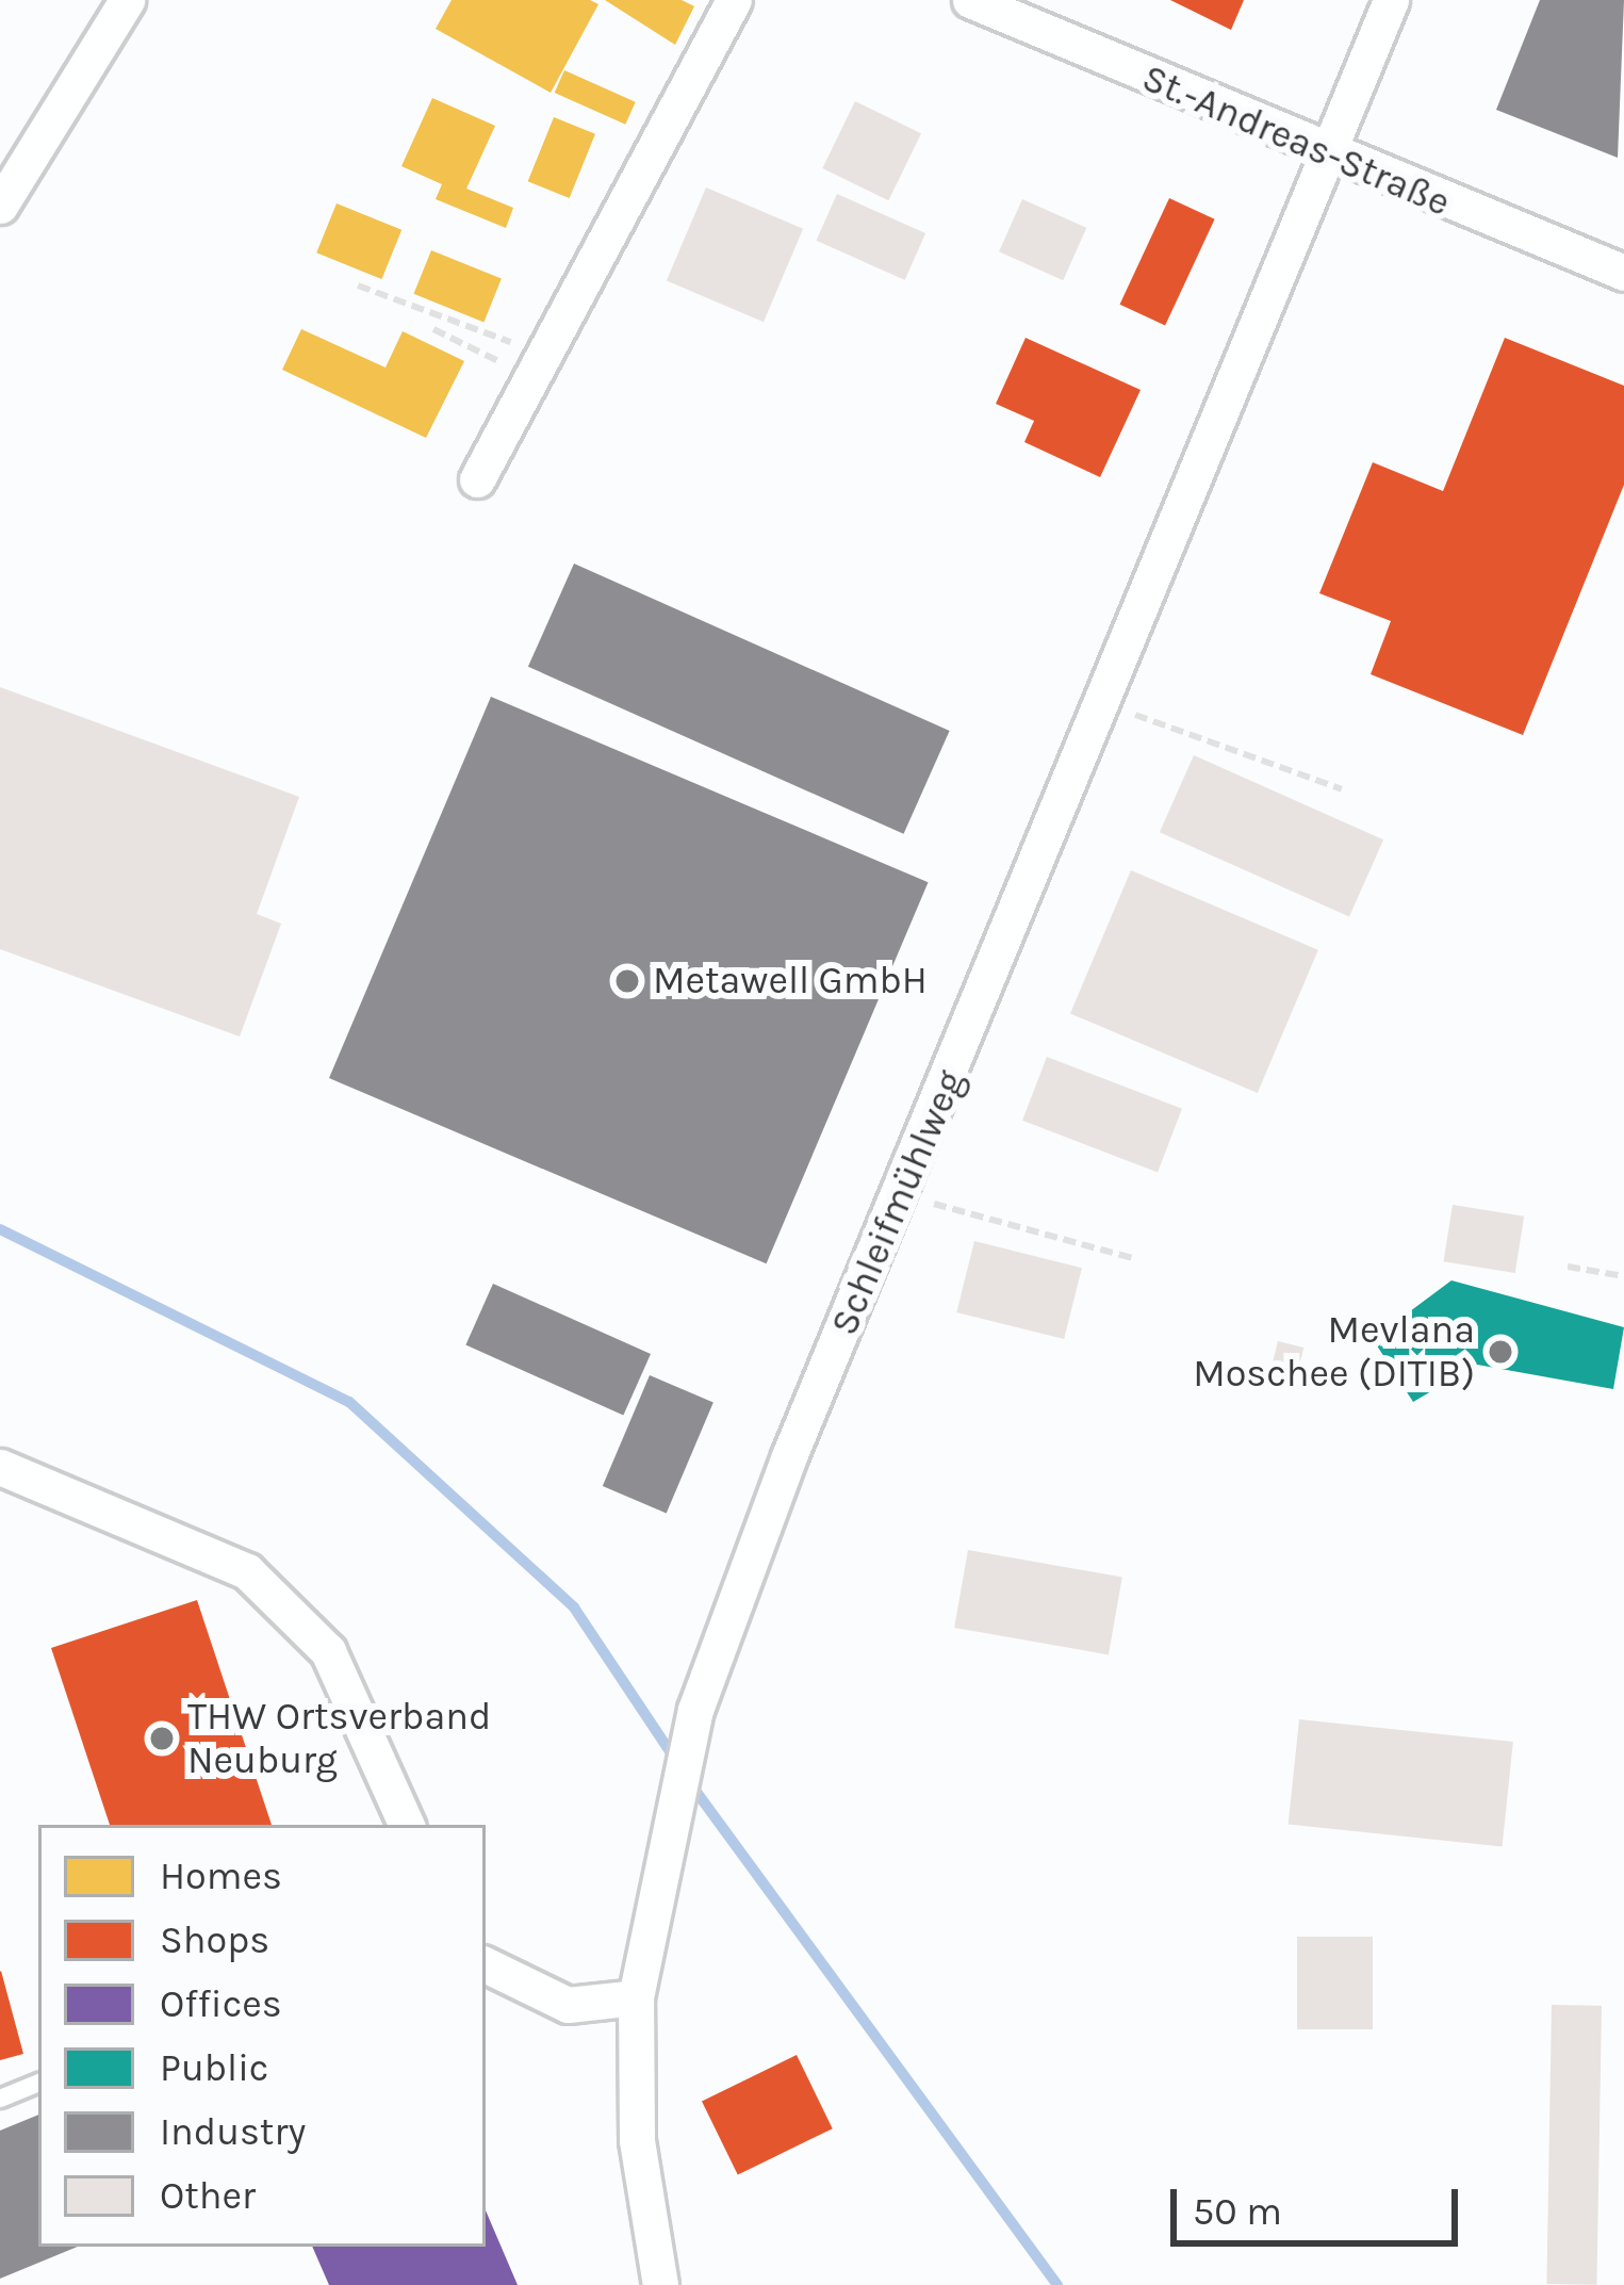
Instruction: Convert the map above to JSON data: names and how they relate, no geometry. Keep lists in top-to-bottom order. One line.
{"streets":{"street":["St.-Andreas-Straße","Schleifmühlweg"]},"crossings":[["St.-Andreas-Straße","Schleifmühlweg"]],"places":["Metawell GmbH","Mevlana Moschee (DITIB)","THW Ortsverband Neuburg"],"legend":["Homes","Shops","Offices","Public","Industry","Other"],"scale_bar":"50 m"}
